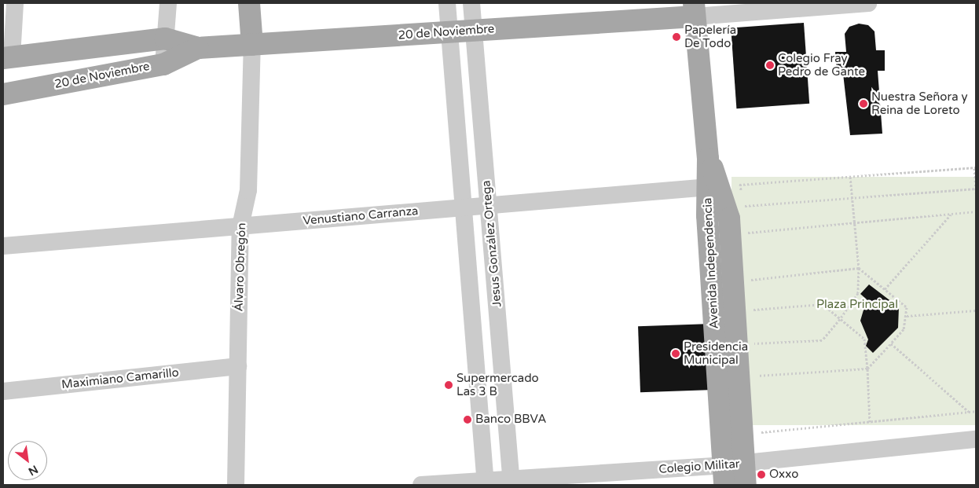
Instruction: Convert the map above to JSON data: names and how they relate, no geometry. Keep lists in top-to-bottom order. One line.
{"streets":{"main road":["20 de Noviembre","Avenida Independencia","Álvaro Obregón"],"street":["Venustiano Carranza","Jesus González Ortega","Maximiano Camarillo","Colegio Militar"]},"crossings":[["20 de Noviembre","Jesus González Ortega"],["20 de Noviembre","Avenida Independencia"],["20 de Noviembre","Álvaro Obregón"],["Venustiano Carranza","Jesus González Ortega"],["Venustiano Carranza","Avenida Independencia"],["Venustiano Carranza","Álvaro Obregón"],["Jesus González Ortega","Colegio Militar"],["Avenida Independencia","Colegio Militar"],["Álvaro Obregón","Maximiano Camarillo"]],"parks":["Plaza Principal"],"places":["Papelería De Todo","Colegio Fray Pedro de Gante","Nuestra Señora y Reina de Loreto","Presidencia Municipal","Supermercado Las 3 B","Banco BBVA","Oxxo"],"north":"bottom right"}
